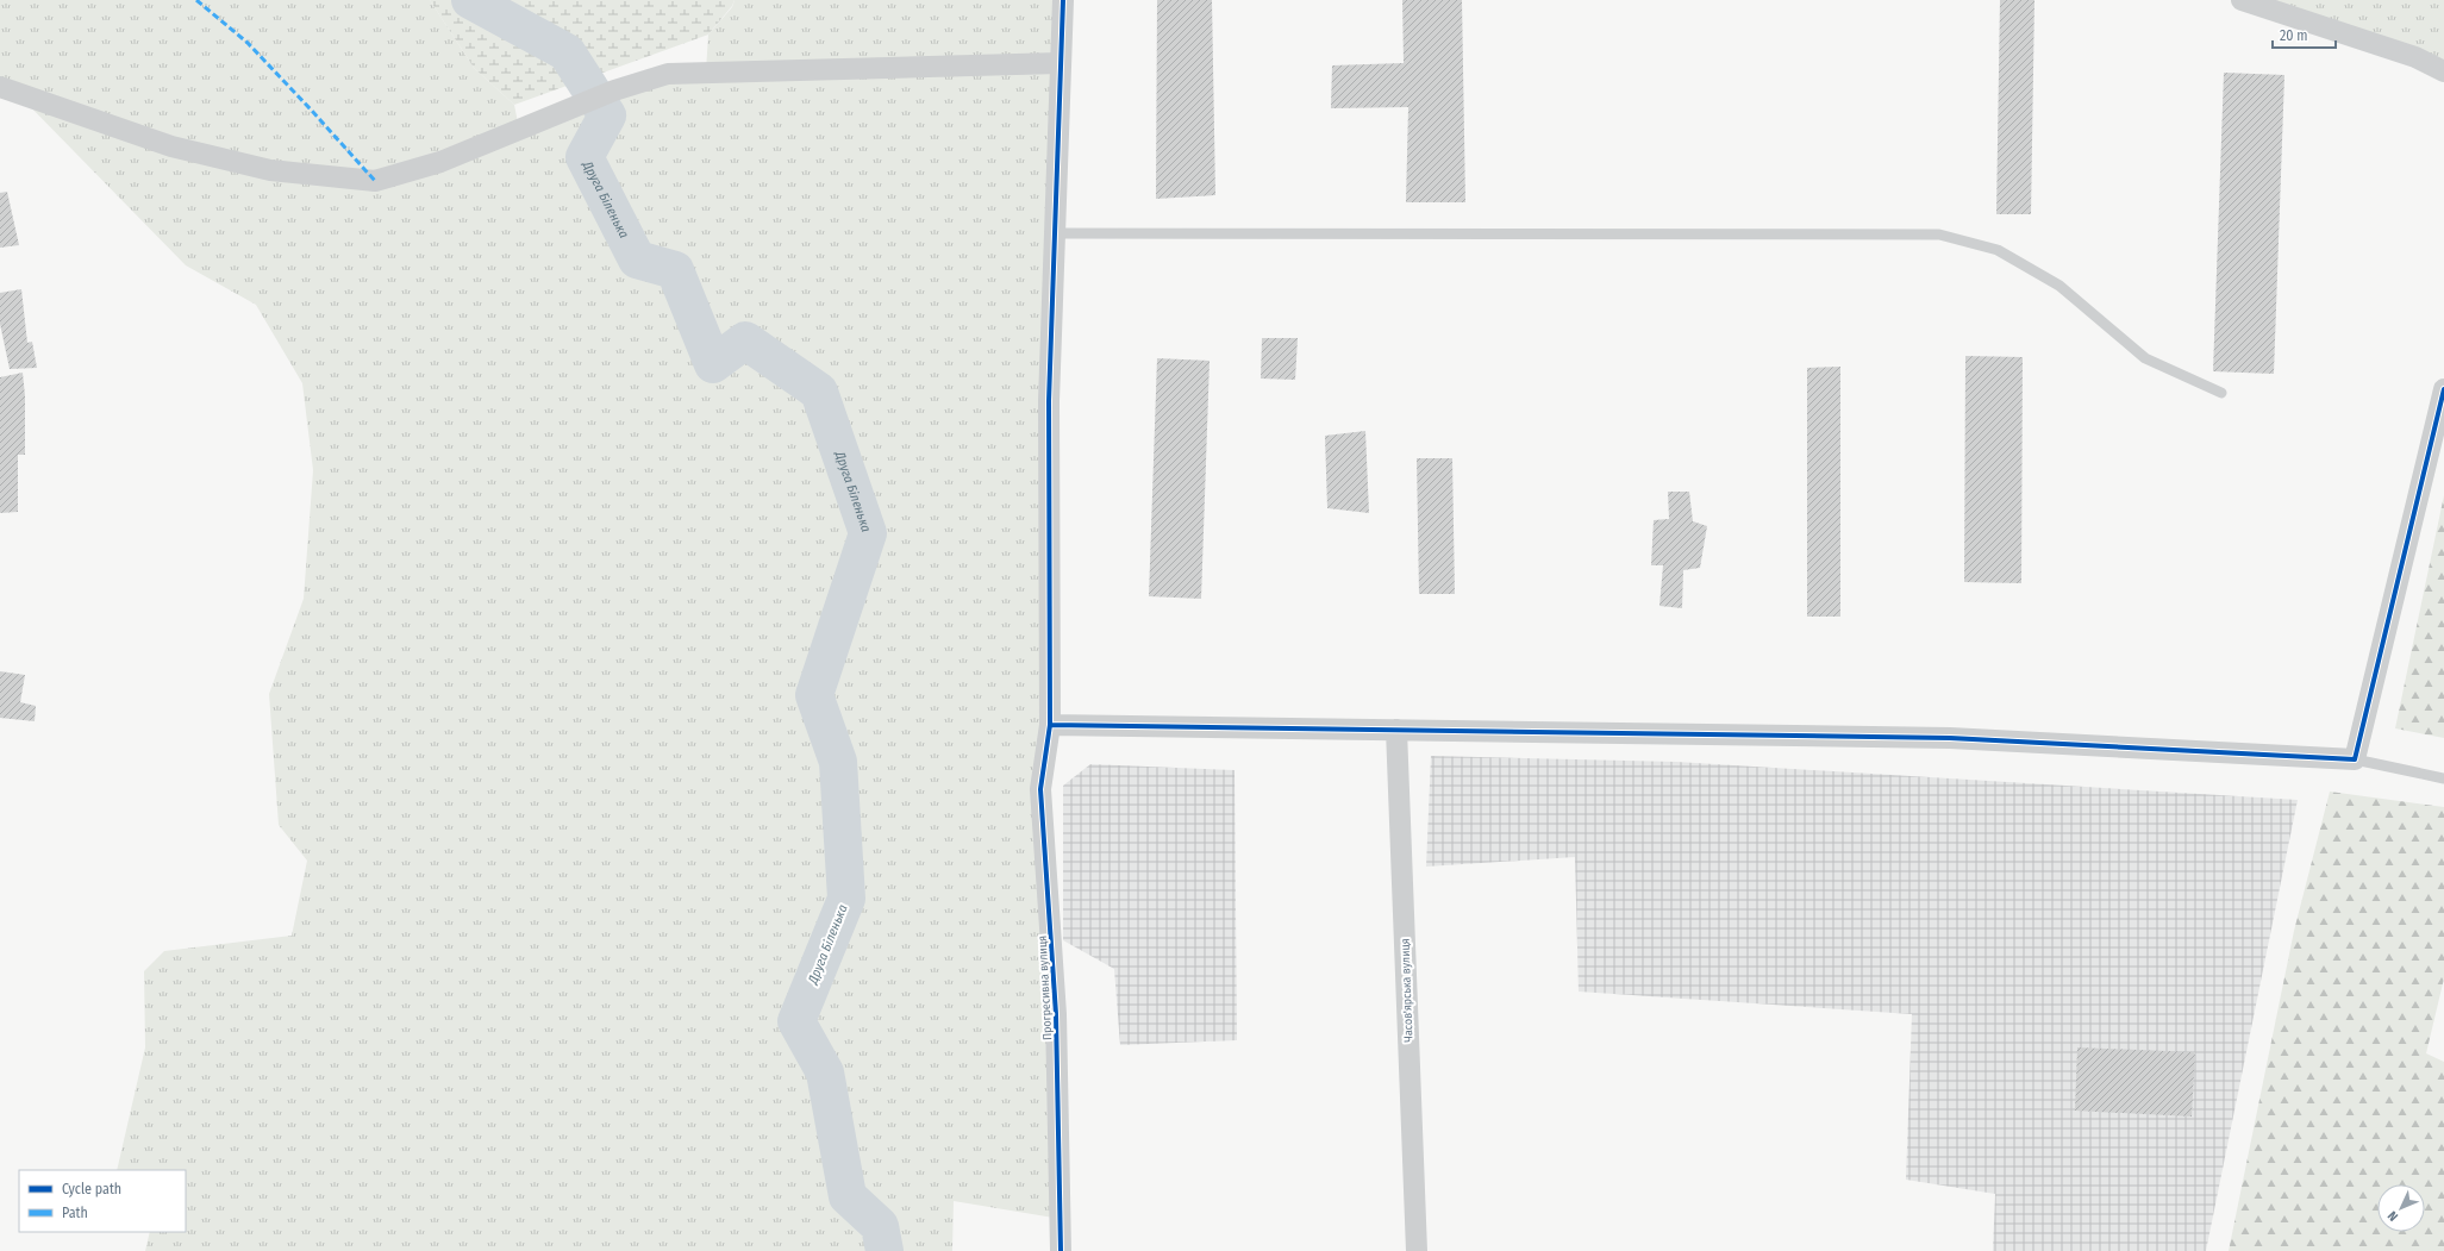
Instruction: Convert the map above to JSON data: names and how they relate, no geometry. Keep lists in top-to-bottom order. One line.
{"streets":{"street":["Прогресивна вулиця","Часов'ярська вулиця"]},"water":["Друга Біленька"],"legend":["Cycle path","Path"],"scale_bar":"20 m","north":"bottom left"}
